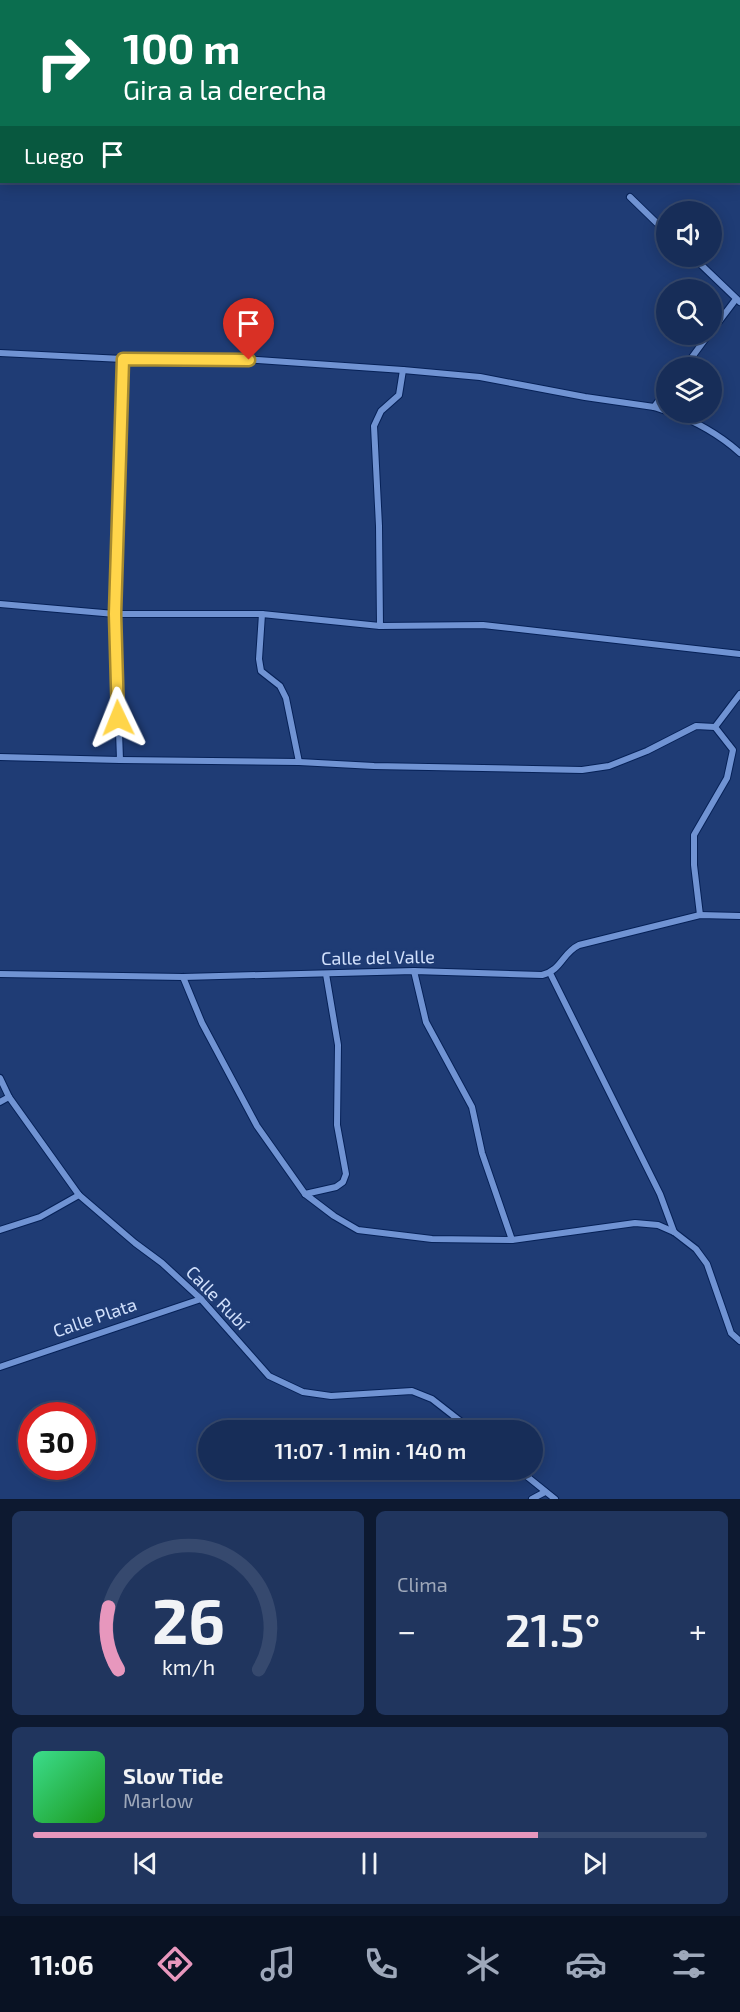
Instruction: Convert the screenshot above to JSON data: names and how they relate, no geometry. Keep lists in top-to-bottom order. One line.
{"streets":{"street":["Calle del Valle","Calle Rubí","Calle Plata"]},"crossings":[["Calle Rubí","Calle Plata"]],"page":{"turn":["100 m","Gira a la derecha"],"then":"Luego","limit":"30","trip":"11:07 · 1 min · 140 m","tile":"Clima","heat":["−","21.5°","+"],"song":["Slow Tide","Marlow"],"tabs":"11:06","gauge":["26","km/h"]}}
